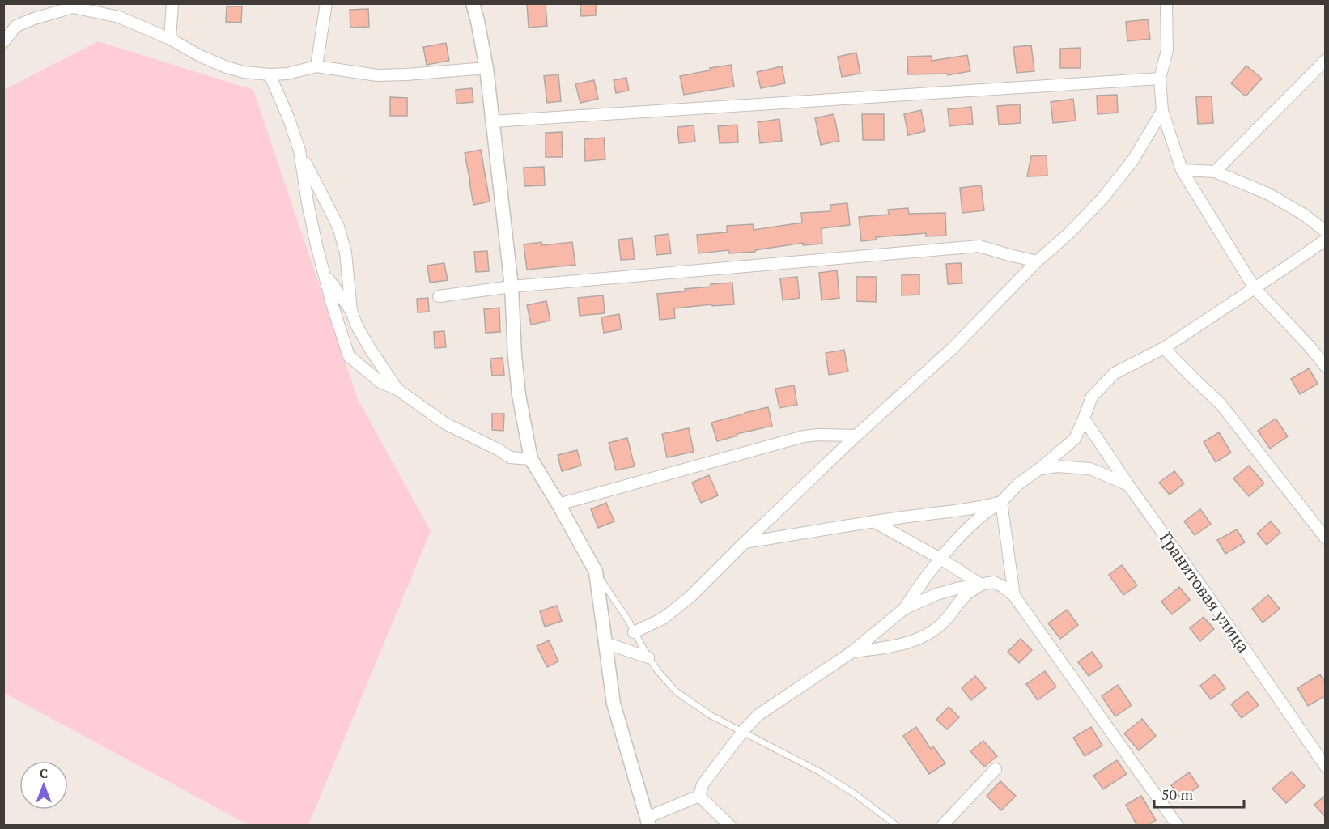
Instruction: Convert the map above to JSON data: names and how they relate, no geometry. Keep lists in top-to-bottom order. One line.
{"streets":{"street":["Гранитовая улица"]},"scale_bar":"50 m","north":"top"}
